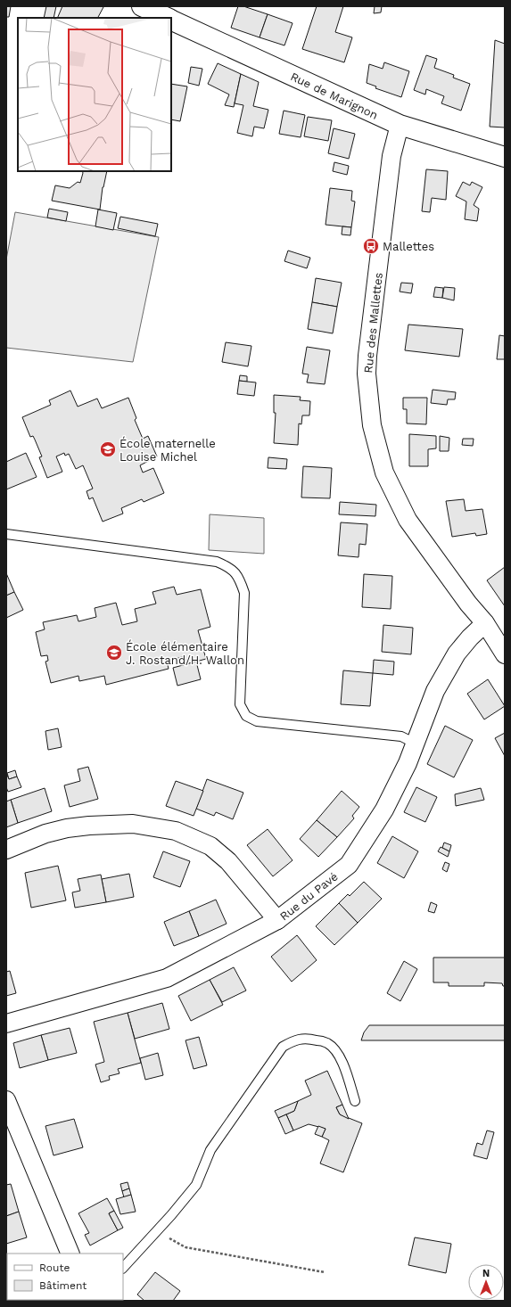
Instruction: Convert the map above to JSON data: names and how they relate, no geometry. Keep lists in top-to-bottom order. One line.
{"streets":{"street":["Rue de Marignon","Rue des Mallettes","Rue du Pavé"]},"crossings":[["Rue de Marignon","Rue des Mallettes"],["Rue des Mallettes","Rue du Pavé"]],"places":{"bus stop":["Mallettes"],"school or university":["École maternelle Louise Michel","École élémentaire J. Rostand/H. Wallon"]},"legend":["Route","Bâtiment"],"north":"top"}
